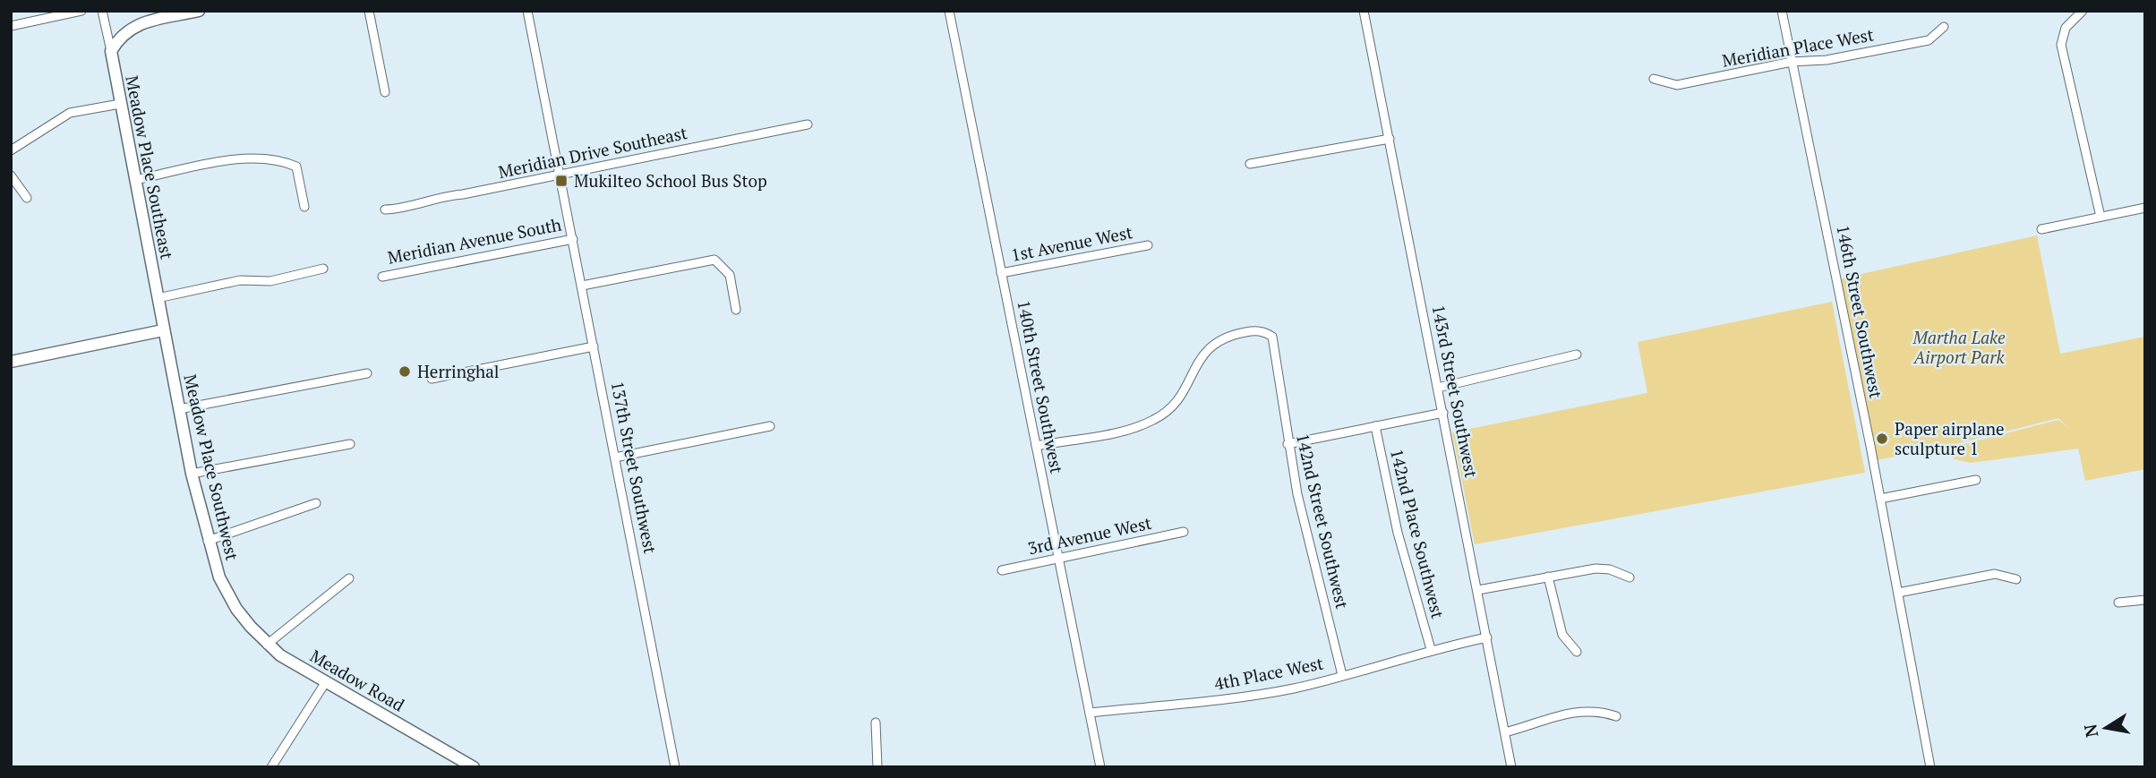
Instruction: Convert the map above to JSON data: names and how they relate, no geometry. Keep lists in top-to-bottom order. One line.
{"streets":{"street":["Meridian Place West","Meridian Drive Southeast","Meadow Place Southeast","Meridian Avenue South","1st Avenue West","146th Street Southwest","140th Street Southwest","143rd Street Southwest","Meadow Place Southwest","137th Street Southwest","142nd Street Southwest","142nd Place Southwest","3rd Avenue West","4th Place West","Meadow Road"]},"crossings":[["Meridian Place West","146th Street Southwest"],["Meridian Drive Southeast","137th Street Southwest"],["Meadow Place Southeast","Meadow Place Southwest"],["Meridian Avenue South","137th Street Southwest"],["1st Avenue West","140th Street Southwest"],["140th Street Southwest","142nd Street Southwest"],["140th Street Southwest","3rd Avenue West"],["140th Street Southwest","4th Place West"],["143rd Street Southwest","4th Place West"],["Meadow Place Southwest","Meadow Road"],["142nd Street Southwest","4th Place West"],["142nd Place Southwest","4th Place West"]],"parks":["Martha Lake Airport Park"],"places":{"transit":["Mukilteo School Bus Stop"],"other":["Herringhal","Paper airplane sculpture 1"]},"north":"left"}
